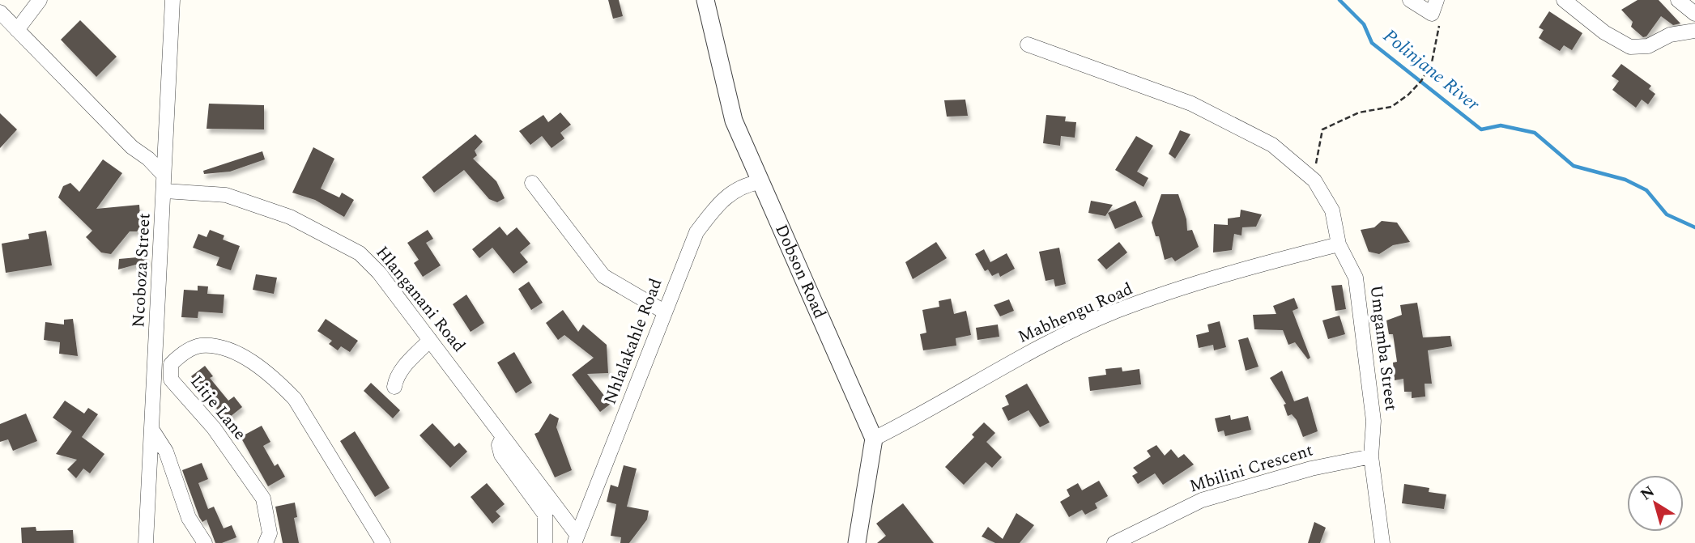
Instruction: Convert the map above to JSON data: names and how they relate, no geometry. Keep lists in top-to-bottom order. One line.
{"streets":{"street":["Ncoboza Street","Dobson Road","Hlanganani Road","Mabhengu Road","Nhlalakahle Road","Umgamba Street","Litje Lane","Mbilini Crescent"]},"crossings":[["Ncoboza Street","Hlanganani Road"],["Dobson Road","Mabhengu Road"],["Dobson Road","Nhlalakahle Road"],["Hlanganani Road","Nhlalakahle Road"],["Mabhengu Road","Umgamba Street"],["Umgamba Street","Mbilini Crescent"]],"water":["Polinjane River"],"north":"top left"}
